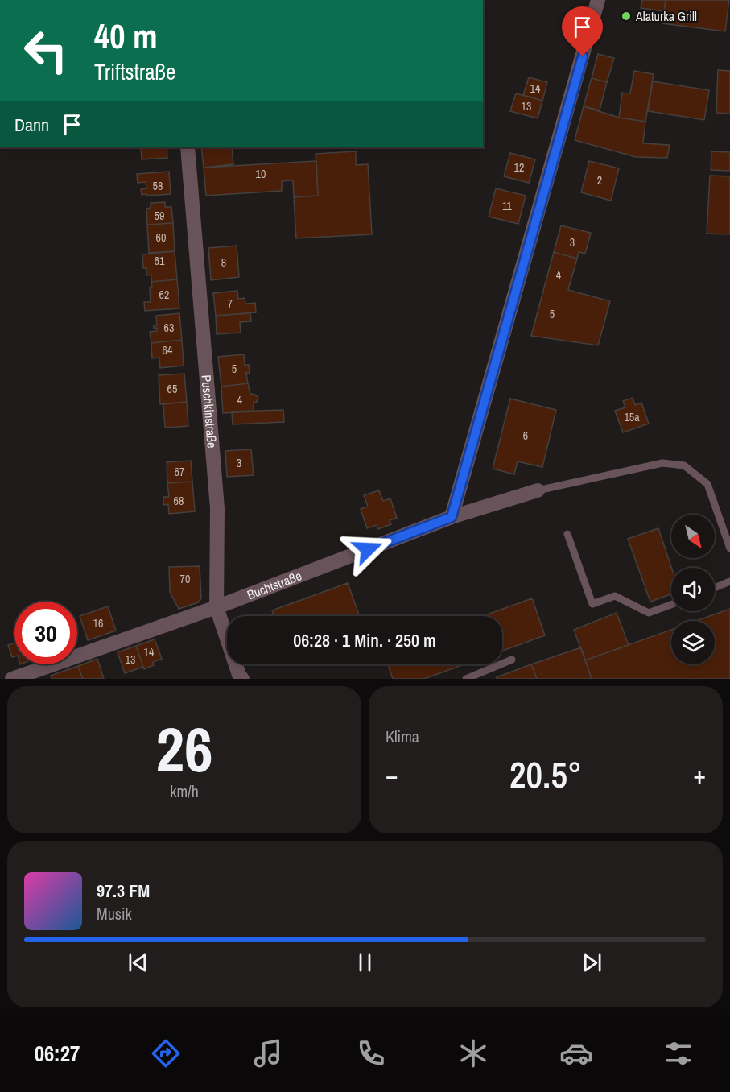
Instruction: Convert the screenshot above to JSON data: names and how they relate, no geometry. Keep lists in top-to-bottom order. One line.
{"streets":{"street":["Puschkinstraße","Buchtstraße"]},"crossings":[["Puschkinstraße","Buchtstraße"]],"places":["Alaturka Grill"],"house_numbers":["14","13","12","10","2","58","11","59","60","3","61","8","4","62","7","5","63","64","5","65","4","15a","6","3","67","68","70","16","14","13"],"north":"bottom right","page":{"turn":["40 m","Triftstraße"],"then":"Dann","limit":"30","trip":"06:28 · 1 Min. · 250 m","tile":[["26","km/h"],"Klima"],"heat":["−","20.5°","+"],"song":["97.3 FM","Musik"],"tabs":"06:27"}}
